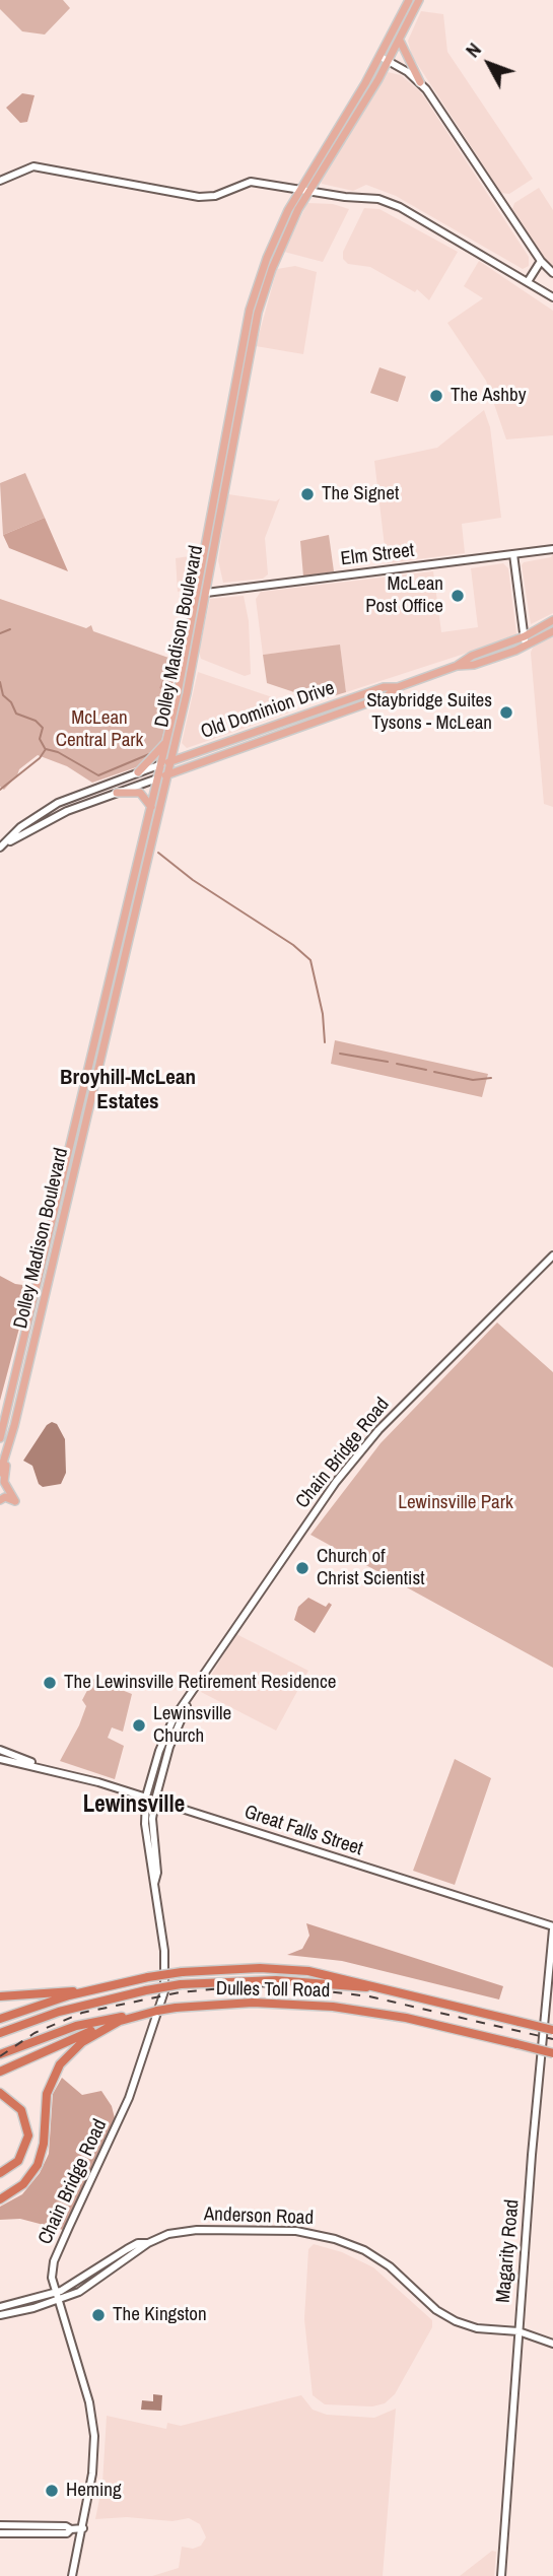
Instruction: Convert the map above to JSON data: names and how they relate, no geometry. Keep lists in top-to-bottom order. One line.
{"streets":{"highway":["Dulles Toll Road"],"main road":["Dolley Madison Boulevard","Old Dominion Drive"],"street":["Elm Street","Chain Bridge Road","Great Falls Street","Anderson Road","Magarity Road"]},"crossings":[["Elm Street","Dolley Madison Boulevard"],["Dolley Madison Boulevard","Old Dominion Drive"],["Chain Bridge Road","Great Falls Street"],["Chain Bridge Road","Anderson Road"],["Great Falls Street","Magarity Road"],["Anderson Road","Magarity Road"]],"districts":["Broyhill-McLean Estates","Lewinsville"],"parks":["McLean Central Park","Lewinsville Park"],"places":["The Ashby","The Signet","McLean Post Office","Staybridge Suites Tysons - McLean","Church of Christ Scientist","The Lewinsville Retirement Residence","Lewinsville Church","The Kingston","Heming"],"north":"top left"}
